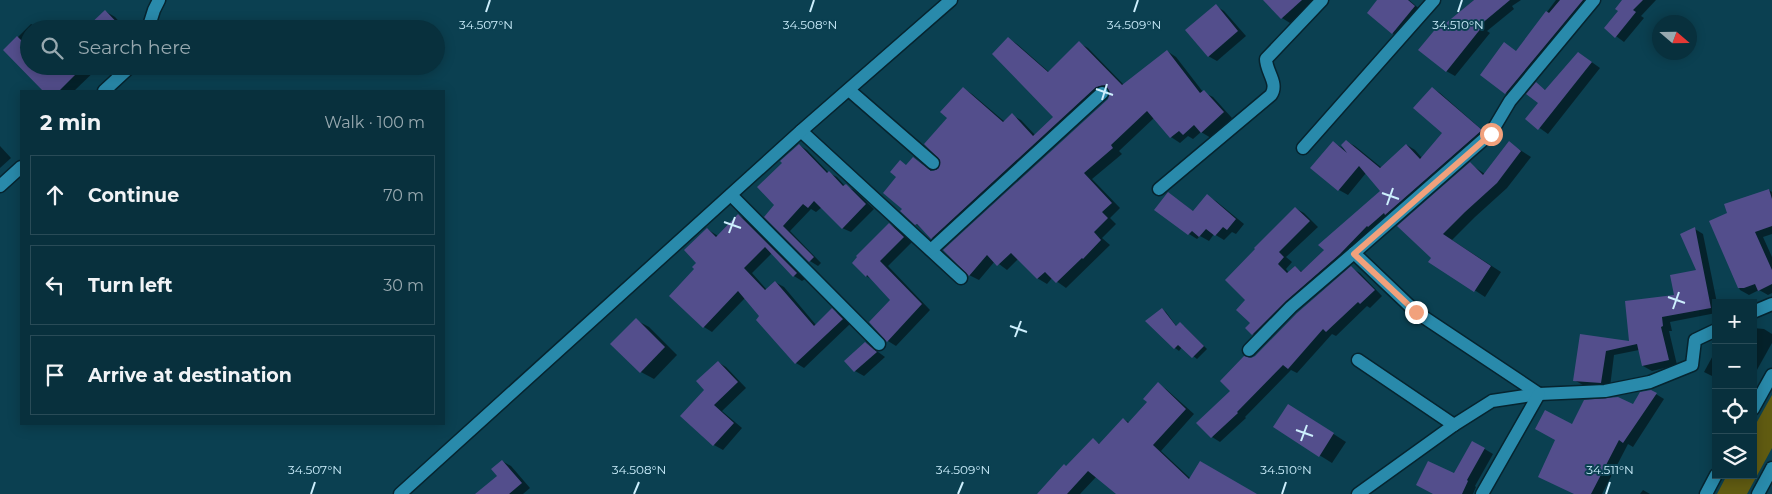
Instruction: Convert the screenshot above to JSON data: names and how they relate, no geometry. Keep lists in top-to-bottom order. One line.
{"north":"right","page":{"search":"Search here","heading":["2 min","Walk · 100 m"],"list":[["Continue","70 m"],["Turn left","30 m"],"Arrive at destination"],"map_buttons":["+","−"]},"coordinates":["34.507°N","34.508°N","34.509°N","34.510°N","34.511°N"]}
